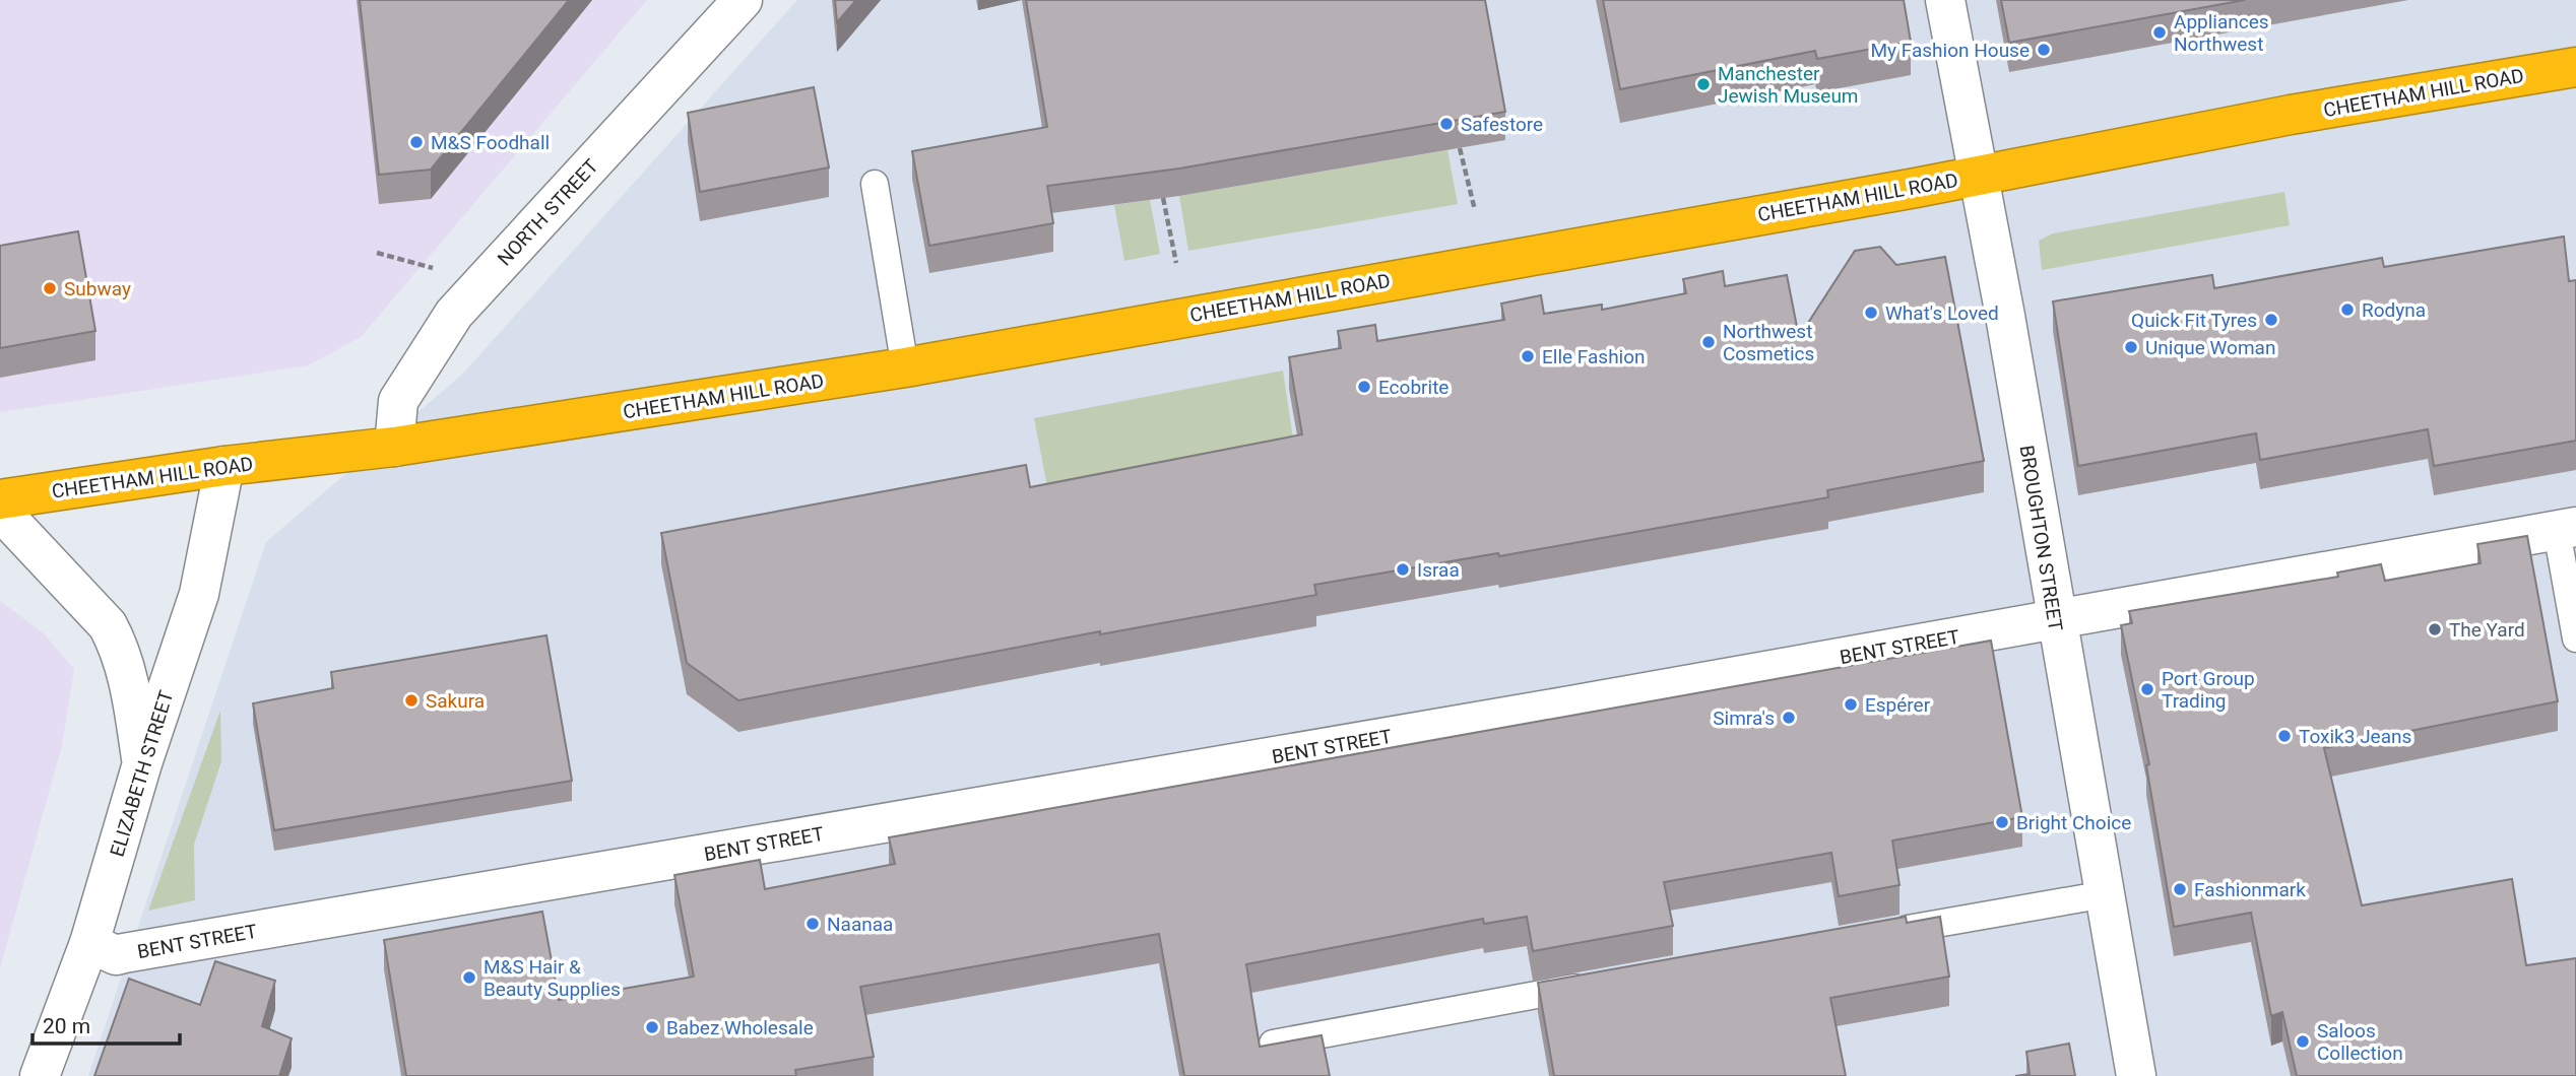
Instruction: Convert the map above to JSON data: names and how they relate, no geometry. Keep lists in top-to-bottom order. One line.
{"streets":{"highway":["CHEETHAM HILL ROAD"],"street":["NORTH STREET","BROUGHTON STREET","BENT STREET","ELIZABETH STREET"]},"crossings":[["CHEETHAM HILL ROAD","NORTH STREET"],["CHEETHAM HILL ROAD","BROUGHTON STREET"],["CHEETHAM HILL ROAD","ELIZABETH STREET"],["BROUGHTON STREET","BENT STREET"],["BENT STREET","ELIZABETH STREET"]],"places":["Appliances Northwest","My Fashion House","Manchester Jewish Museum","Safestore","M&S Foodhall","Subway","Rodyna","What's Loved","Quick Fit Tyres","Northwest Cosmetics","Unique Woman","Elle Fashion","Ecobrite","Israa","The Yard","Port Group Trading","Sakura","Espérer","Simra's","Toxik3 Jeans","Bright Choice","Fashionmark","Naanaa","M&S Hair & Beauty Supplies","Babez Wholesale","Saloos Collection"],"scale_bar":"20 m"}
